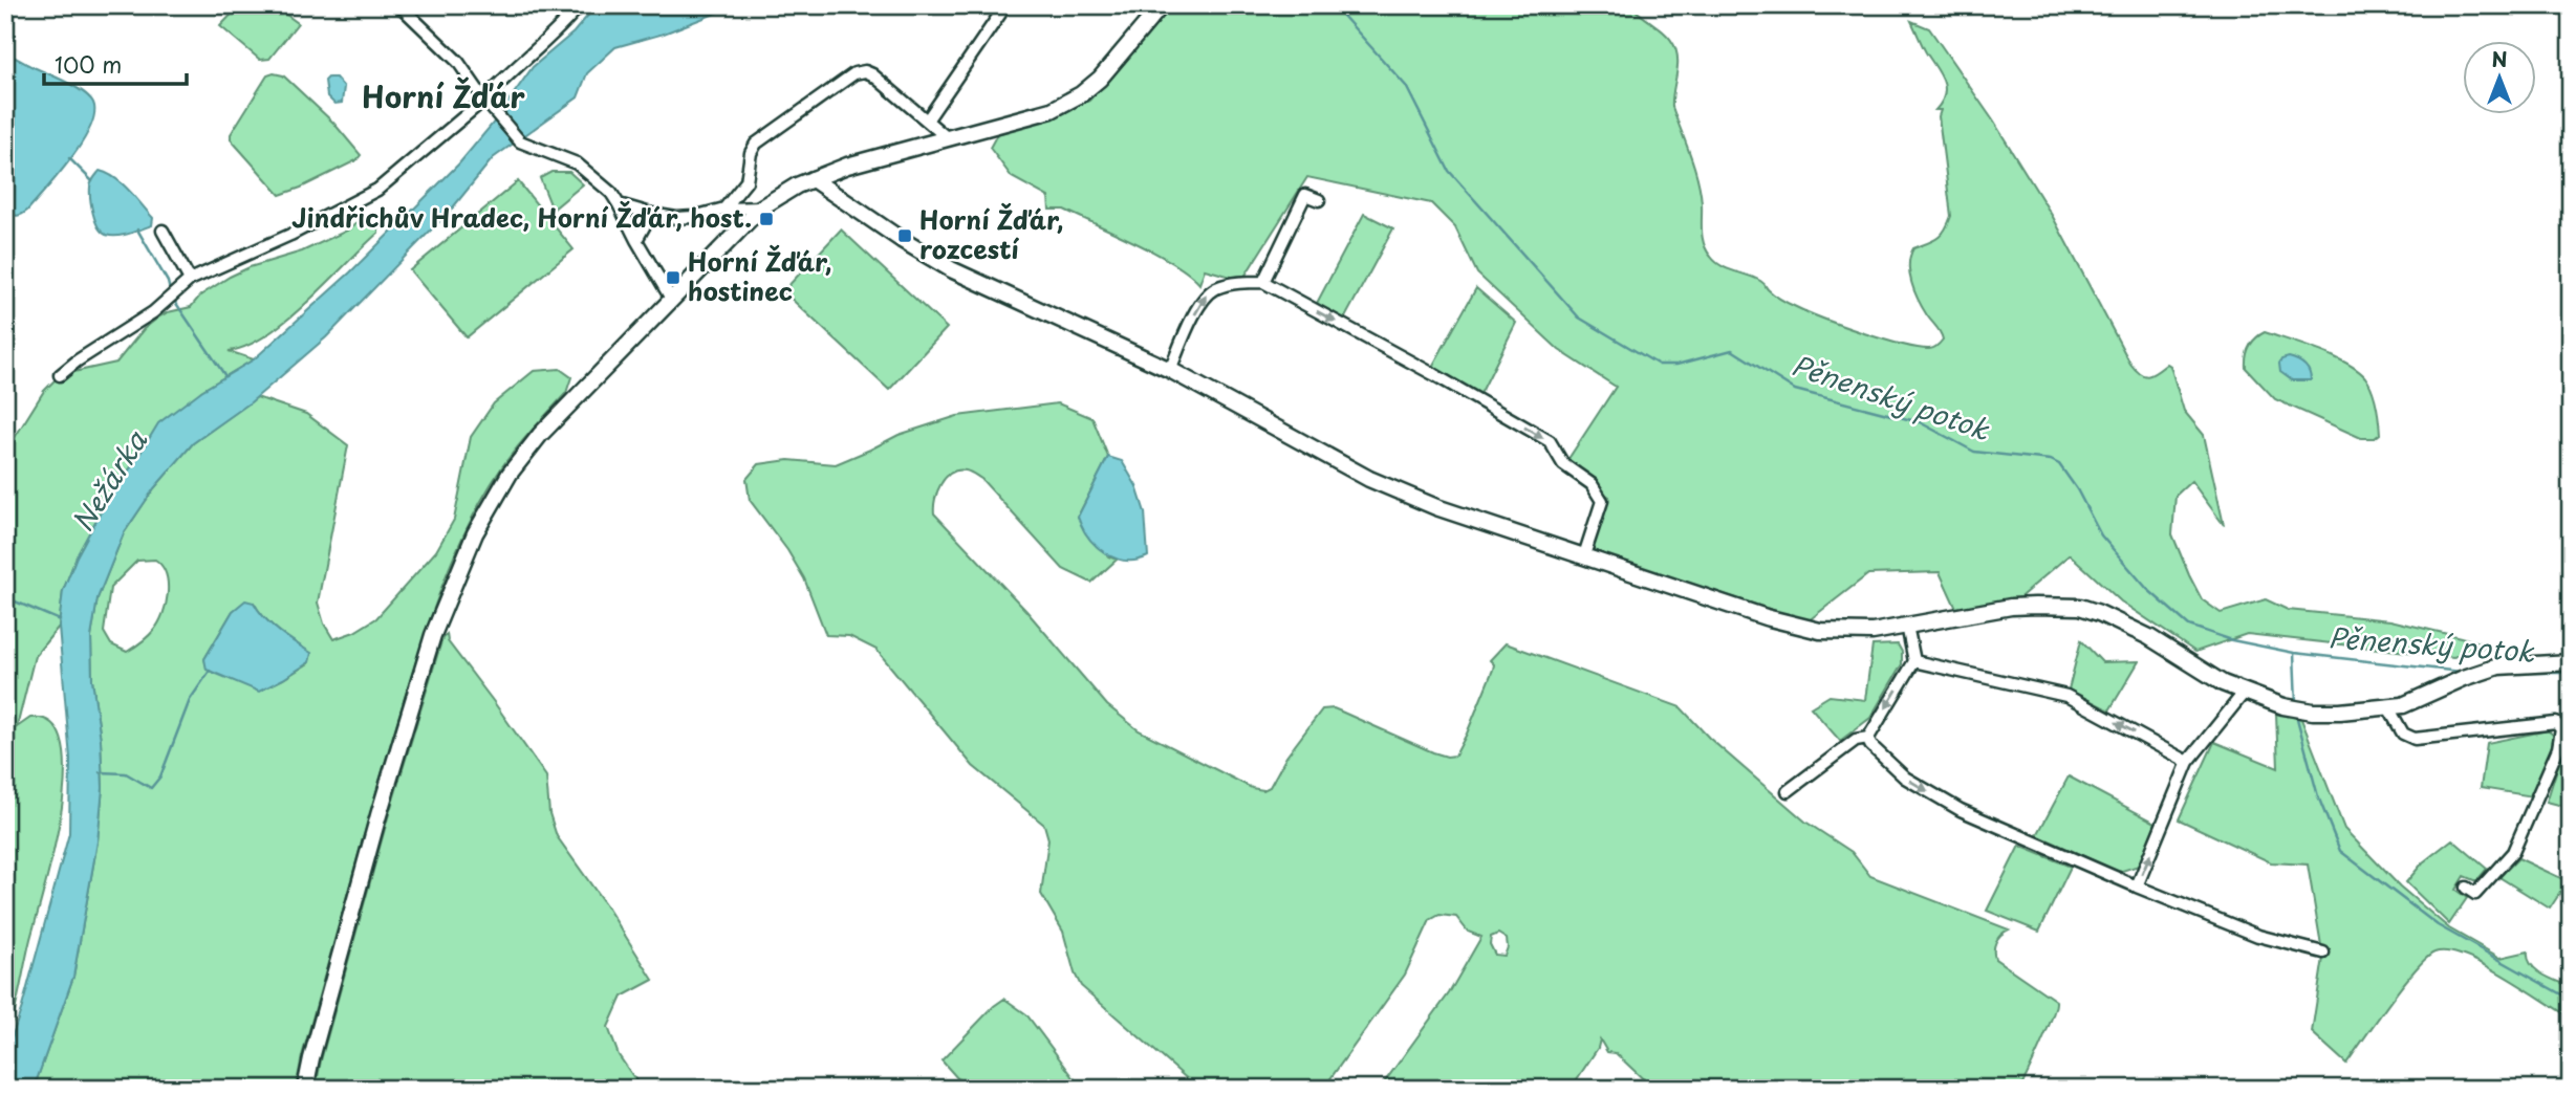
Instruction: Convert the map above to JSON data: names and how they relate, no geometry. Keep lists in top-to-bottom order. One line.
{"districts":["Horní Žďár"],"water":["Pěnenský potok","Nežárka"],"places":{"transit":["Jindřichův Hradec, Horní Žďár, host.","Horní Žďár, rozcestí","Horní Žďár, hostinec"]},"scale_bar":"100 m","north":"top"}
